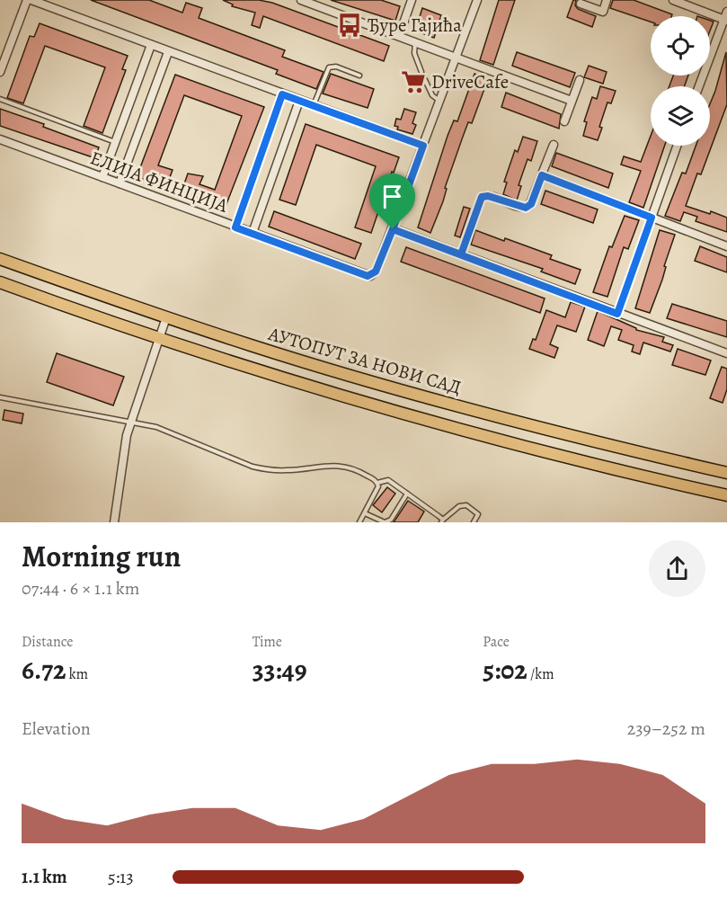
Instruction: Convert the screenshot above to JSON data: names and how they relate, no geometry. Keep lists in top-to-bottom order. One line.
{"streets":{"main road":["АУТОПУТ ЗА НОВИ САД"],"street":["ЕЛИЈА ФИНЦИЈА"]},"places":{"bus stop":["Ђуре Гајића"],"supermarket":["DriveCafe"]},"page":{"heading":["Morning run","07:44 · 6 × 1.1 km"],"stats":[["Distance","6.72 km"],["Time","33:49"],["Pace","5:02 /km"]],"chart":["Elevation","239–252 m"],"list":[{"name":"1.1 km","note":"5:13"}]}}
